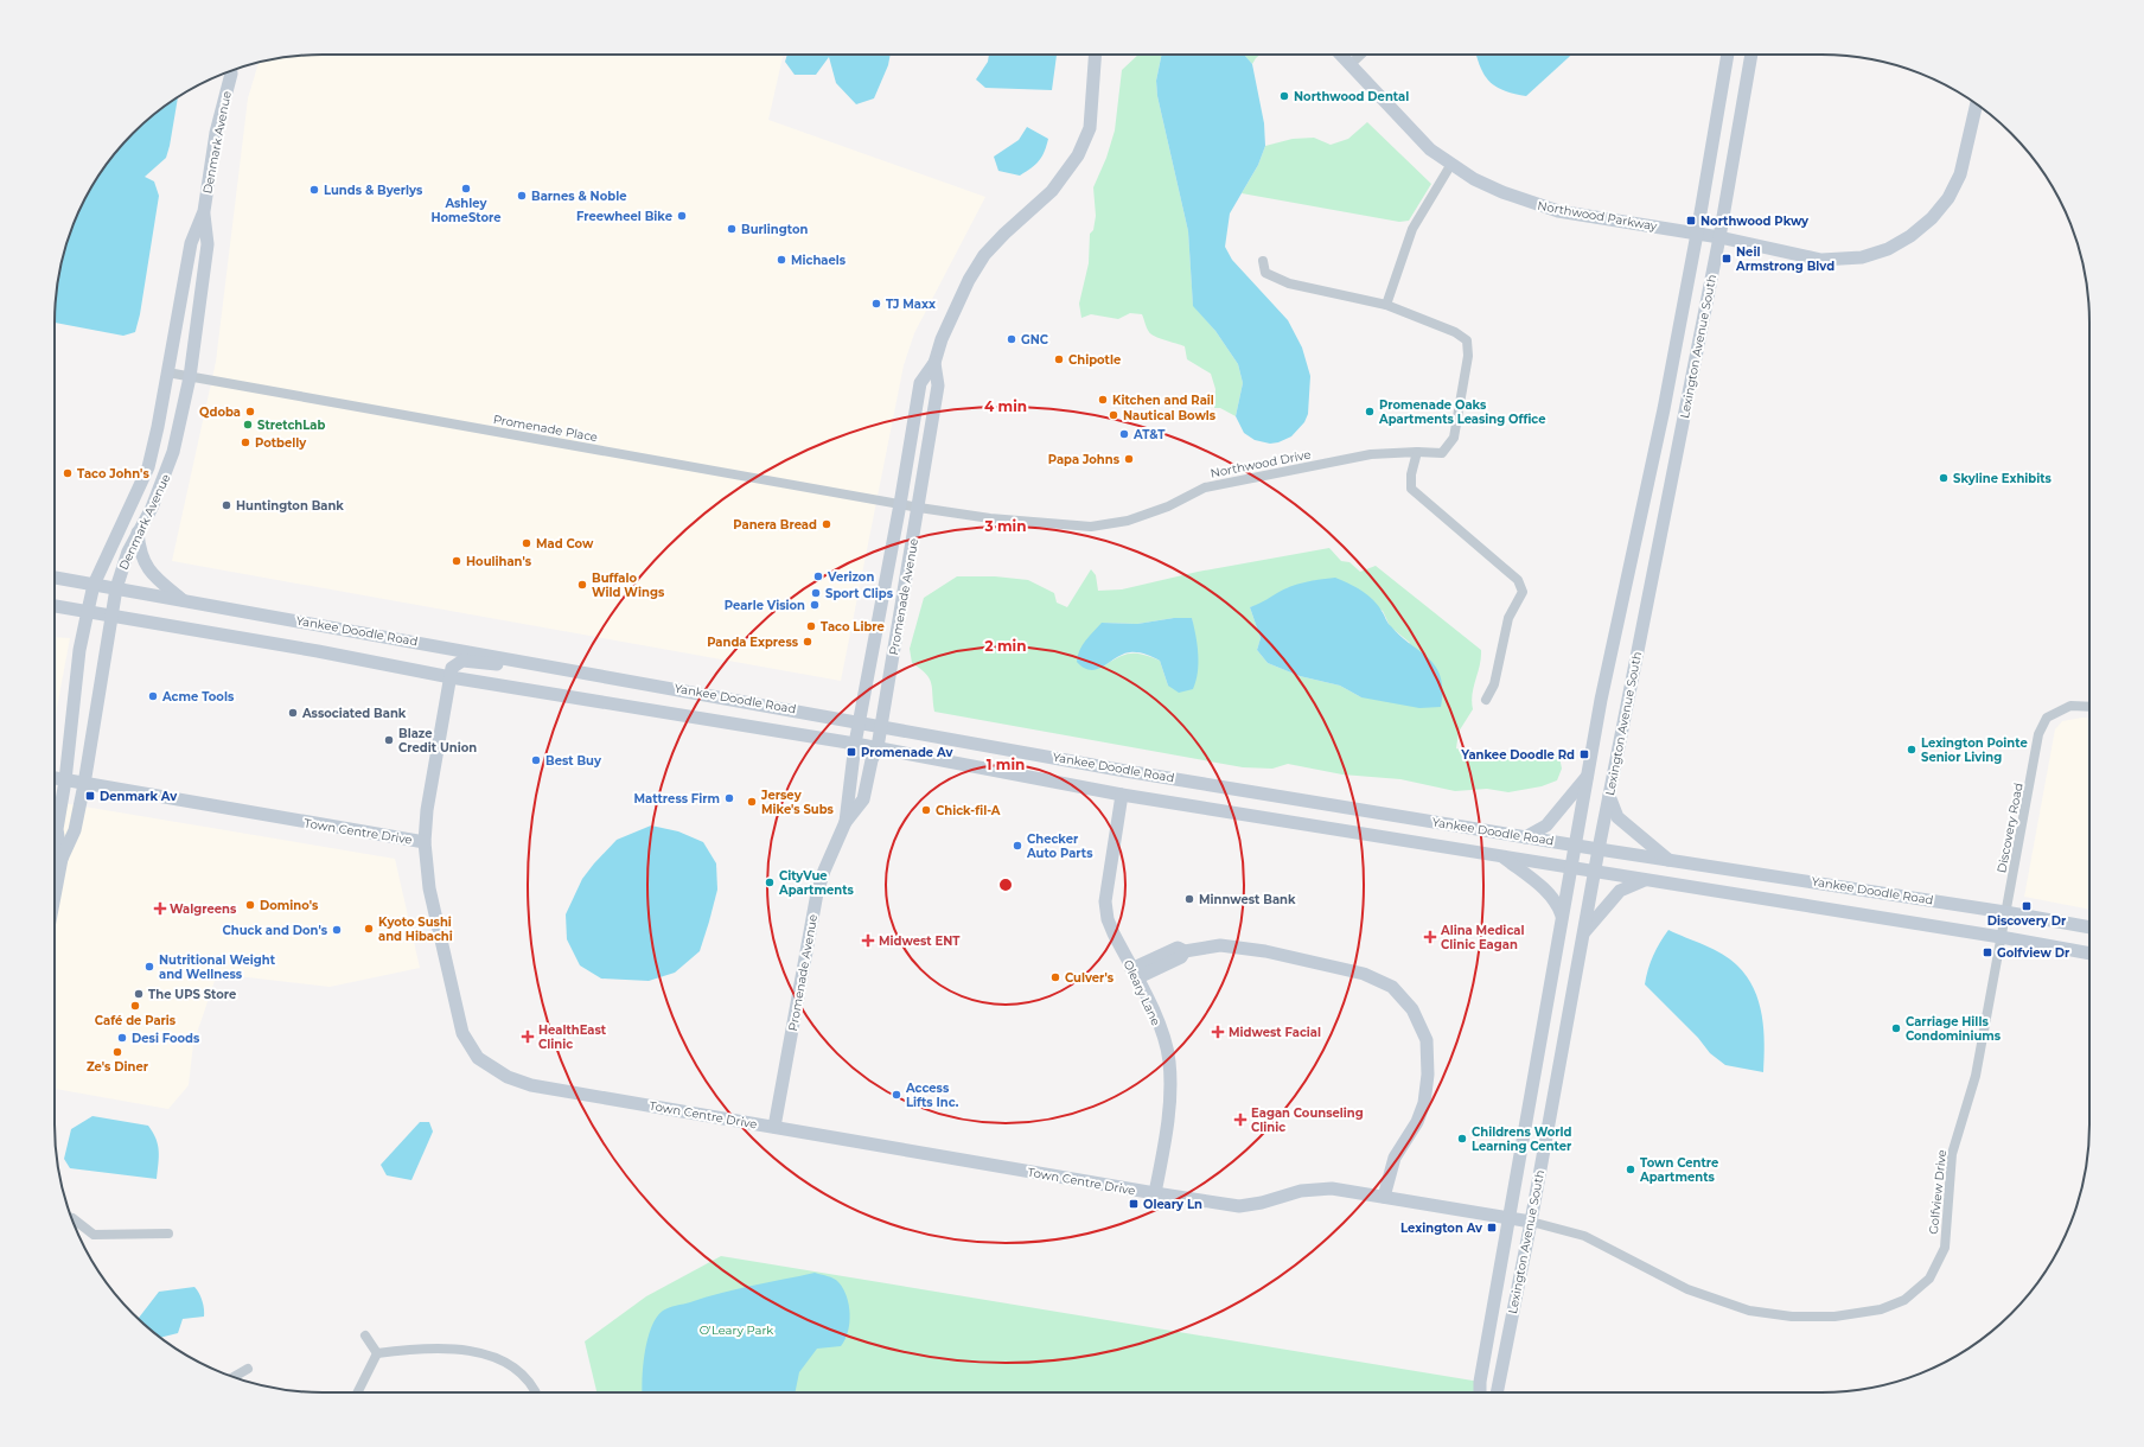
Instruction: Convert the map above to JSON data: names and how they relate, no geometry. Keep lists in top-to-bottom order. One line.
{"streets":{"street":["Denmark Avenue","Northwood Parkway","Lexington Avenue South","Promenade Place","Northwood Drive","Promenade Avenue","Yankee Doodle Road","Discovery Road","Town Centre Drive","Oleary Lane","Golfview Drive"]},"crossings":[["Denmark Avenue","Promenade Place"],["Denmark Avenue","Yankee Doodle Road"],["Denmark Avenue","Town Centre Drive"],["Northwood Parkway","Lexington Avenue South"],["Lexington Avenue South","Yankee Doodle Road"],["Lexington Avenue South","Town Centre Drive"],["Lexington Avenue South","Golfview Drive"],["Promenade Place","Northwood Drive"],["Promenade Place","Promenade Avenue"],["Northwood Drive","Promenade Avenue"],["Promenade Avenue","Yankee Doodle Road"],["Promenade Avenue","Town Centre Drive"],["Yankee Doodle Road","Discovery Road"],["Yankee Doodle Road","Oleary Lane"],["Yankee Doodle Road","Golfview Drive"],["Discovery Road","Golfview Drive"],["Town Centre Drive","Oleary Lane"],["Town Centre Drive","Golfview Drive"]],"parks":["O'Leary Park"],"places":{"other":["Northwood Dental","Ashley HomeStore","Lunds & Byerlys","Barnes & Noble","Freewheel Bike","Burlington","Michaels","TJ Maxx","GNC","Chipotle","Kitchen and Rail","Qdoba","Promenade Oaks Apartments Leasing Office","Nautical Bowls","StretchLab","AT&T","Potbelly","Papa Johns","Taco John's","Skyline Exhibits","Huntington Bank","Panera Bread","Mad Cow","Houlihan's","Verizon","Buffalo Wild Wings","Sport Clips","Pearle Vision","Taco Libre","Panda Express","Acme Tools","Associated Bank","Blaze Credit Union","Lexington Pointe Senior Living","Best Buy","Mattress Firm","Jersey Mike's Subs","Chick-fil-A","Checker Auto Parts","CityVue Apartments","Minnwest Bank","Domino's","Kyoto Sushi and Hibachi","Chuck and Don's","Nutritional Weight and Wellness","Culver's","The UPS Store","Café de Paris","Carriage Hills Condominiums","Desi Foods","Ze's Diner","Access Lifts Inc.","Childrens World Learning Center","Town Centre Apartments"],"transit":["Northwood Pkwy","Neil Armstrong Blvd","Promenade Av","Yankee Doodle Rd","Denmark Av","Discovery Dr","Golfview Dr","Oleary Ln","Lexington Av"],"health":["Walgreens","Alina Medical Clinic Eagan","Midwest ENT","Midwest Facial","HealthEast Clinic","Eagan Counseling Clinic"]},"rings":["4 min","3 min","2 min","1 min"]}
